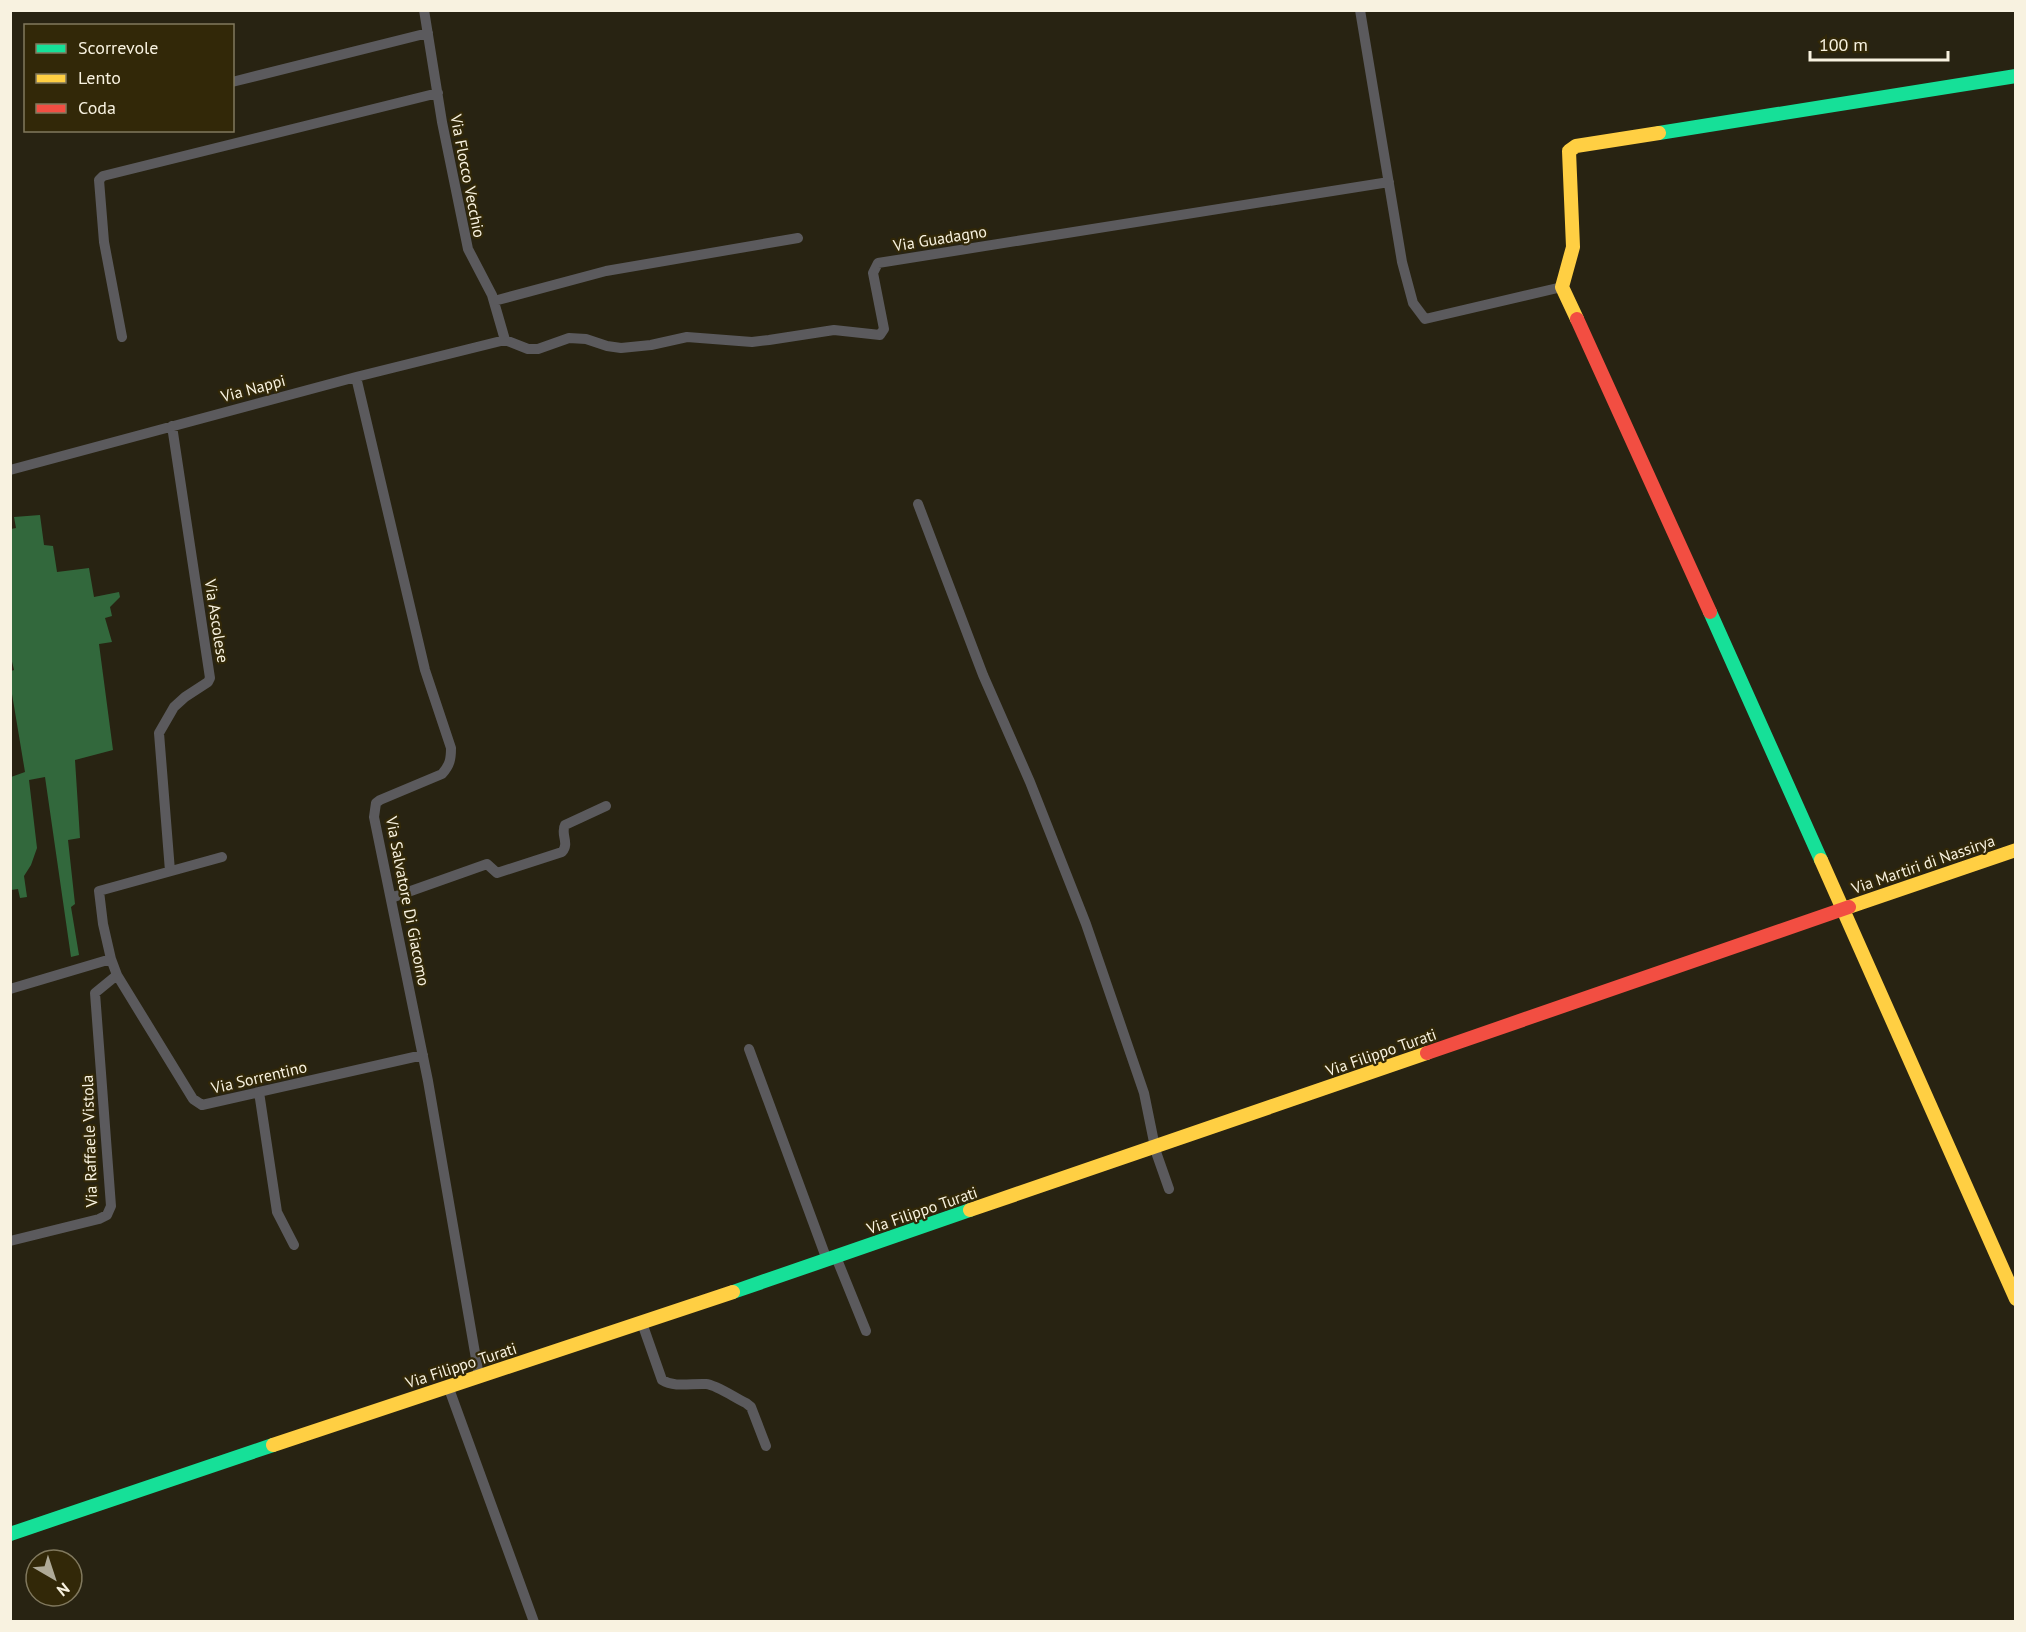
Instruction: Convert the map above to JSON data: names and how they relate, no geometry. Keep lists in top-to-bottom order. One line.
{"streets":{"street":["Via Flocco Vecchio","Via Guadagno","Via Nappi","Via Ascolese","Via Martiri di Nassirya","Via Salvatore Di Giacomo","Via Filippo Turati","Via Sorrentino","Via Raffaele Vistola"]},"crossings":[["Via Flocco Vecchio","Via Guadagno"],["Via Flocco Vecchio","Via Nappi"],["Via Guadagno","Via Nappi"],["Via Nappi","Via Ascolese"],["Via Nappi","Via Salvatore Di Giacomo"],["Via Ascolese","Via Sorrentino"],["Via Martiri di Nassirya","Via Filippo Turati"],["Via Salvatore Di Giacomo","Via Filippo Turati"],["Via Salvatore Di Giacomo","Via Sorrentino"],["Via Sorrentino","Via Raffaele Vistola"]],"legend":["Scorrevole","Lento","Coda"],"scale_bar":"100 m","north":"bottom right"}
